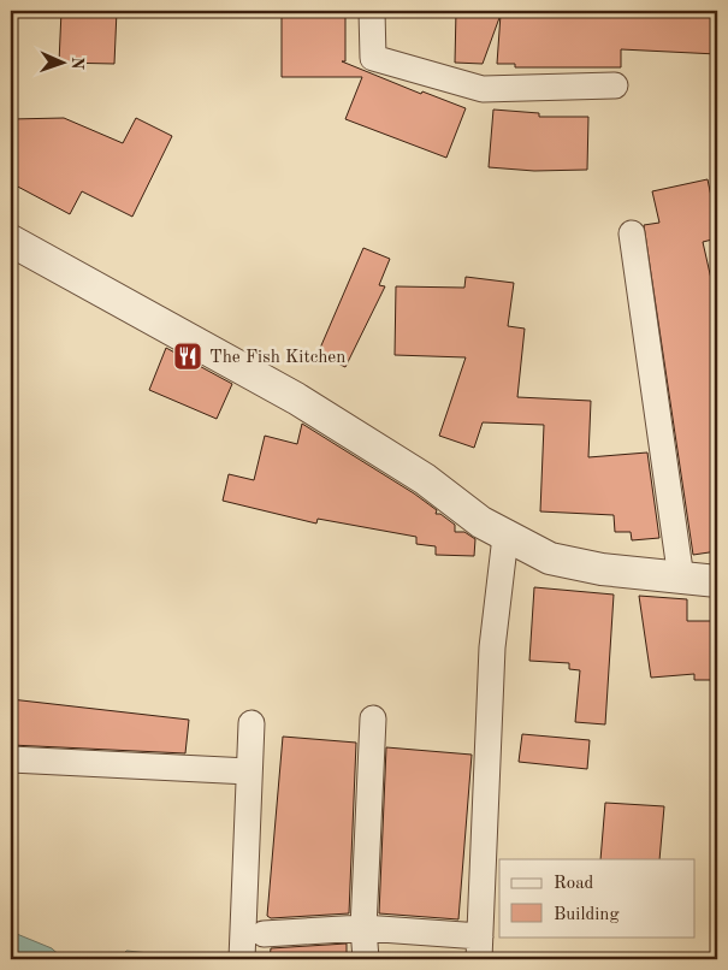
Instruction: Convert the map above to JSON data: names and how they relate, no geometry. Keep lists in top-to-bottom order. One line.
{"places":{"restaurant":["The Fish Kitchen"]},"legend":["Road","Building"],"north":"right"}
